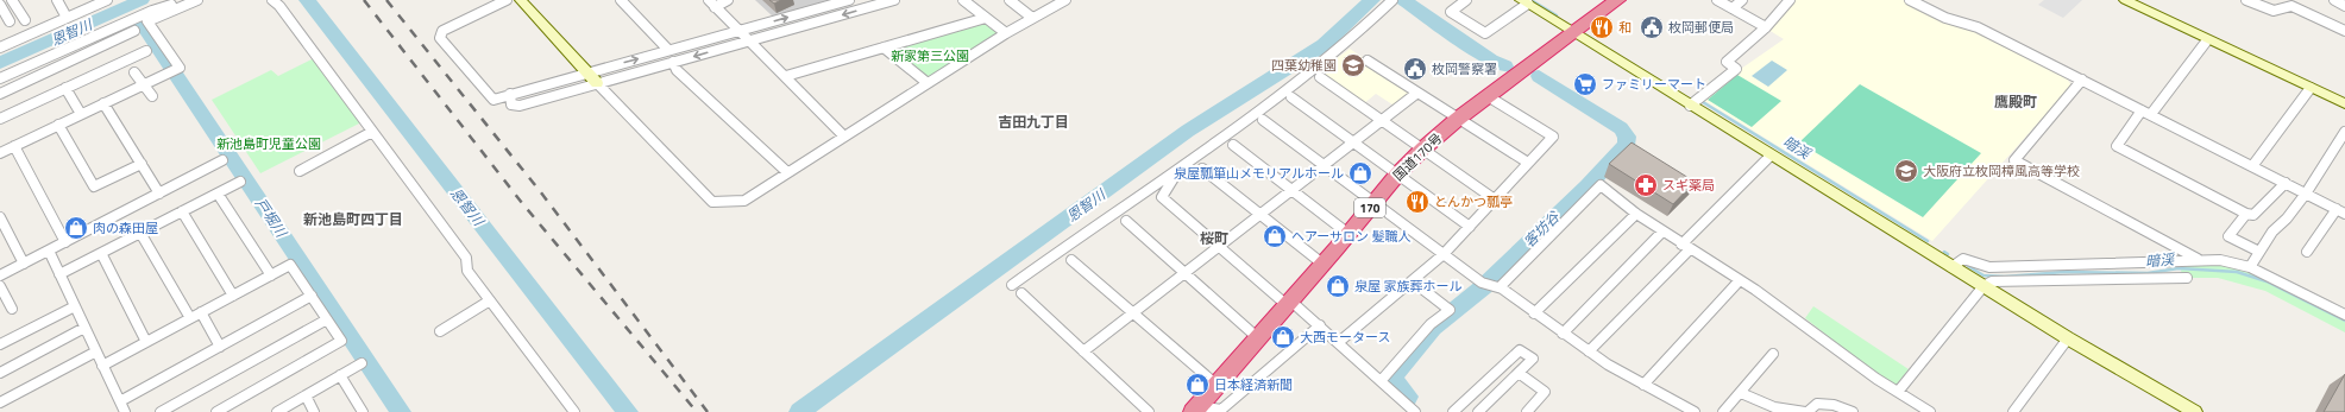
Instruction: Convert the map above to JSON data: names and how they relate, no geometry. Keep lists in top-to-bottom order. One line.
{"streets":{"highway":["国道170号","170"]},"districts":["鷹殿町","吉田九丁目","新池島町四丁目","桜町"],"water":["恩智川","暗渓","戸堀川","客坊谷"],"parks":["新家第三公園","新池島町児童公園"],"places":{"restaurant":["和","とんかつ瓢亭"],"public building":["枚岡郵便局","枚岡警察署"],"school or university":["四葉幼稚園","大阪府立枚岡樟風高等学校"],"supermarket":["ファミリーマート"],"shop":["泉屋瓢箪山メモリアルホール","肉の森田屋","ヘアーサロン 髪職人","泉屋 家族葬ホール","大西モータース","日本経済新聞"],"pharmacy":["スギ薬局"]}}
